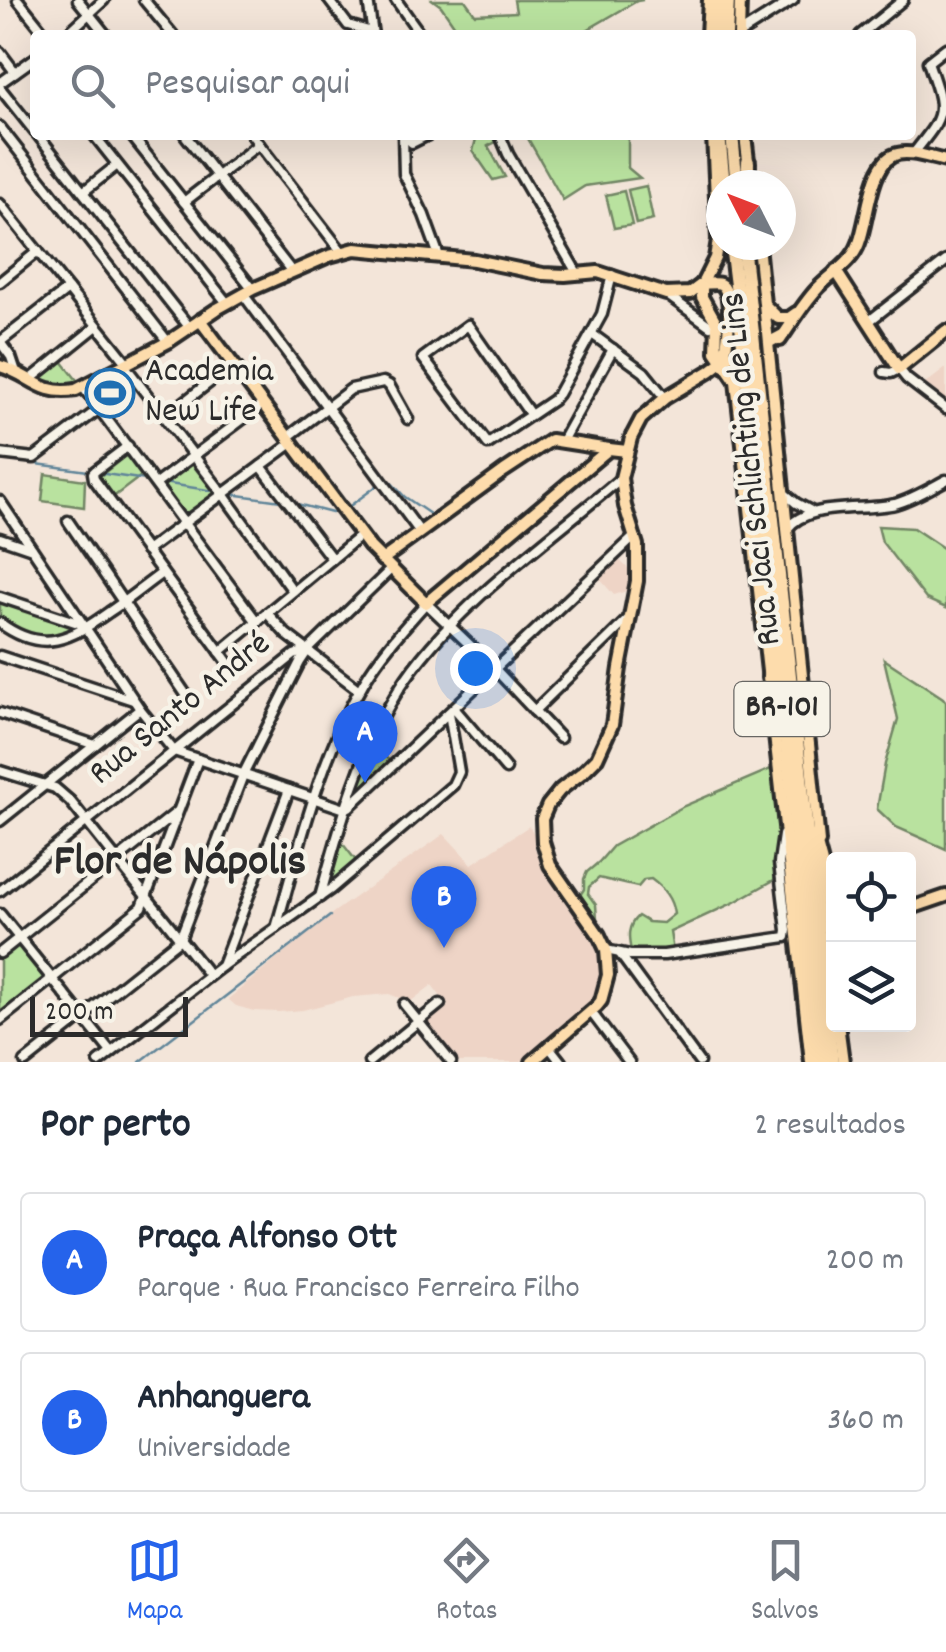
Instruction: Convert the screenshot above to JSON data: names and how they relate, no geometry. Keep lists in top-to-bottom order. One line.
{"streets":{"highway":["BR-101"],"main road":["Rua Jaci Schlichting de Lins"],"street":["Rua Santo André"]},"districts":["Flor de Nápolis"],"places":{"sports":["Academia New Life"]},"scale_bar":"200 m","north":"top left","page":{"search":"Pesquisar aqui","pins":["A","B"],"scale":"200 m","heading":["Por perto","2 resultados"],"list":[{"mark":"A","name":"Praça Alfonso Ott","note":"Parque · Rua Francisco Ferreira Filho","value":"200 m"},{"mark":"B","name":"Anhanguera","note":"Universidade","value":"360 m"}],"nav":["Mapa","Rotas","Salvos"]}}
